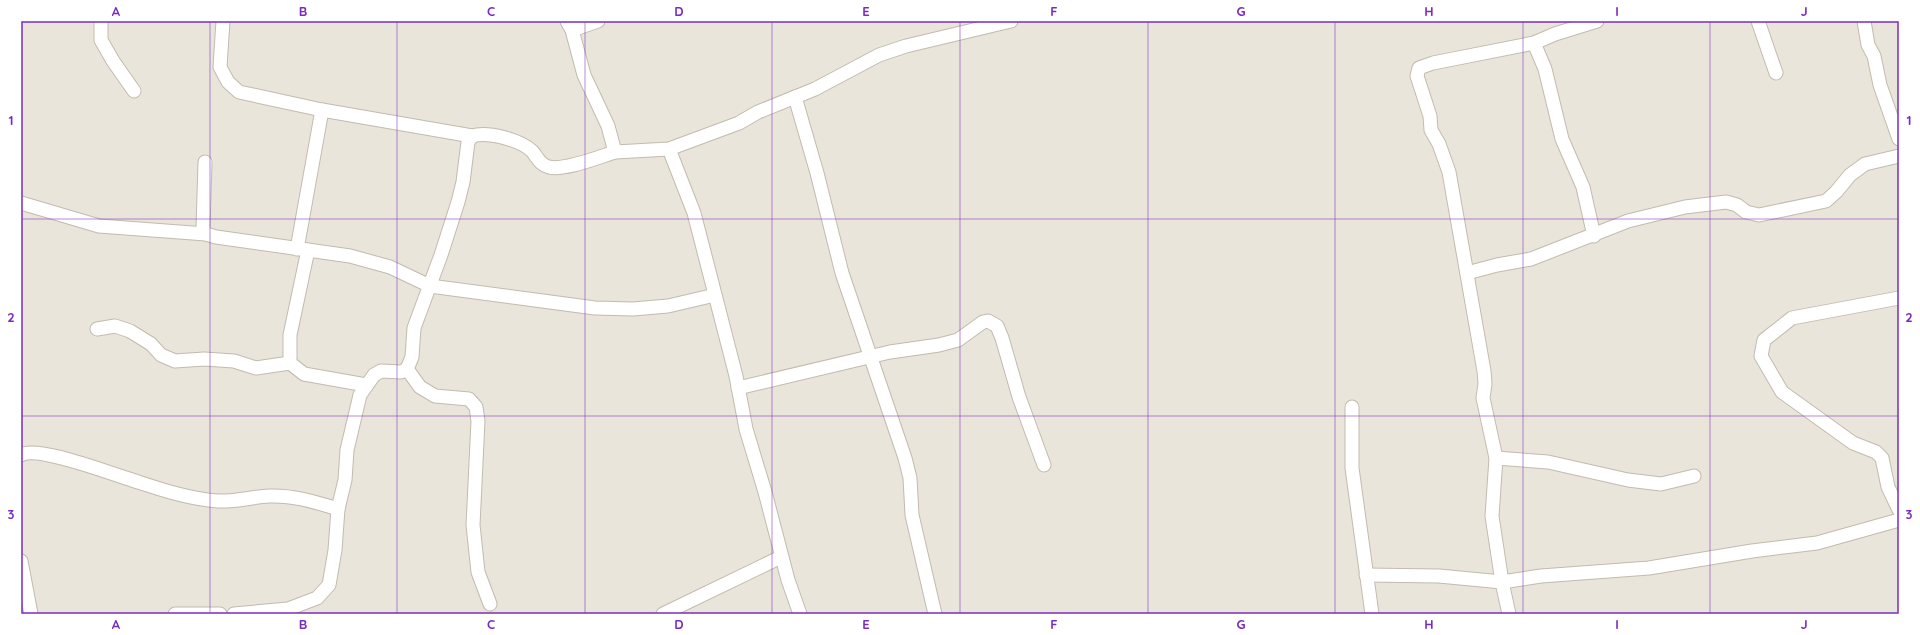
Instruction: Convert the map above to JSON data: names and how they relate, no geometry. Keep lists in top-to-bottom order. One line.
{"grid":{"columns":["A","B","C","D","E","F","G","H","I","J"],"rows":["1","2","3"]}}
